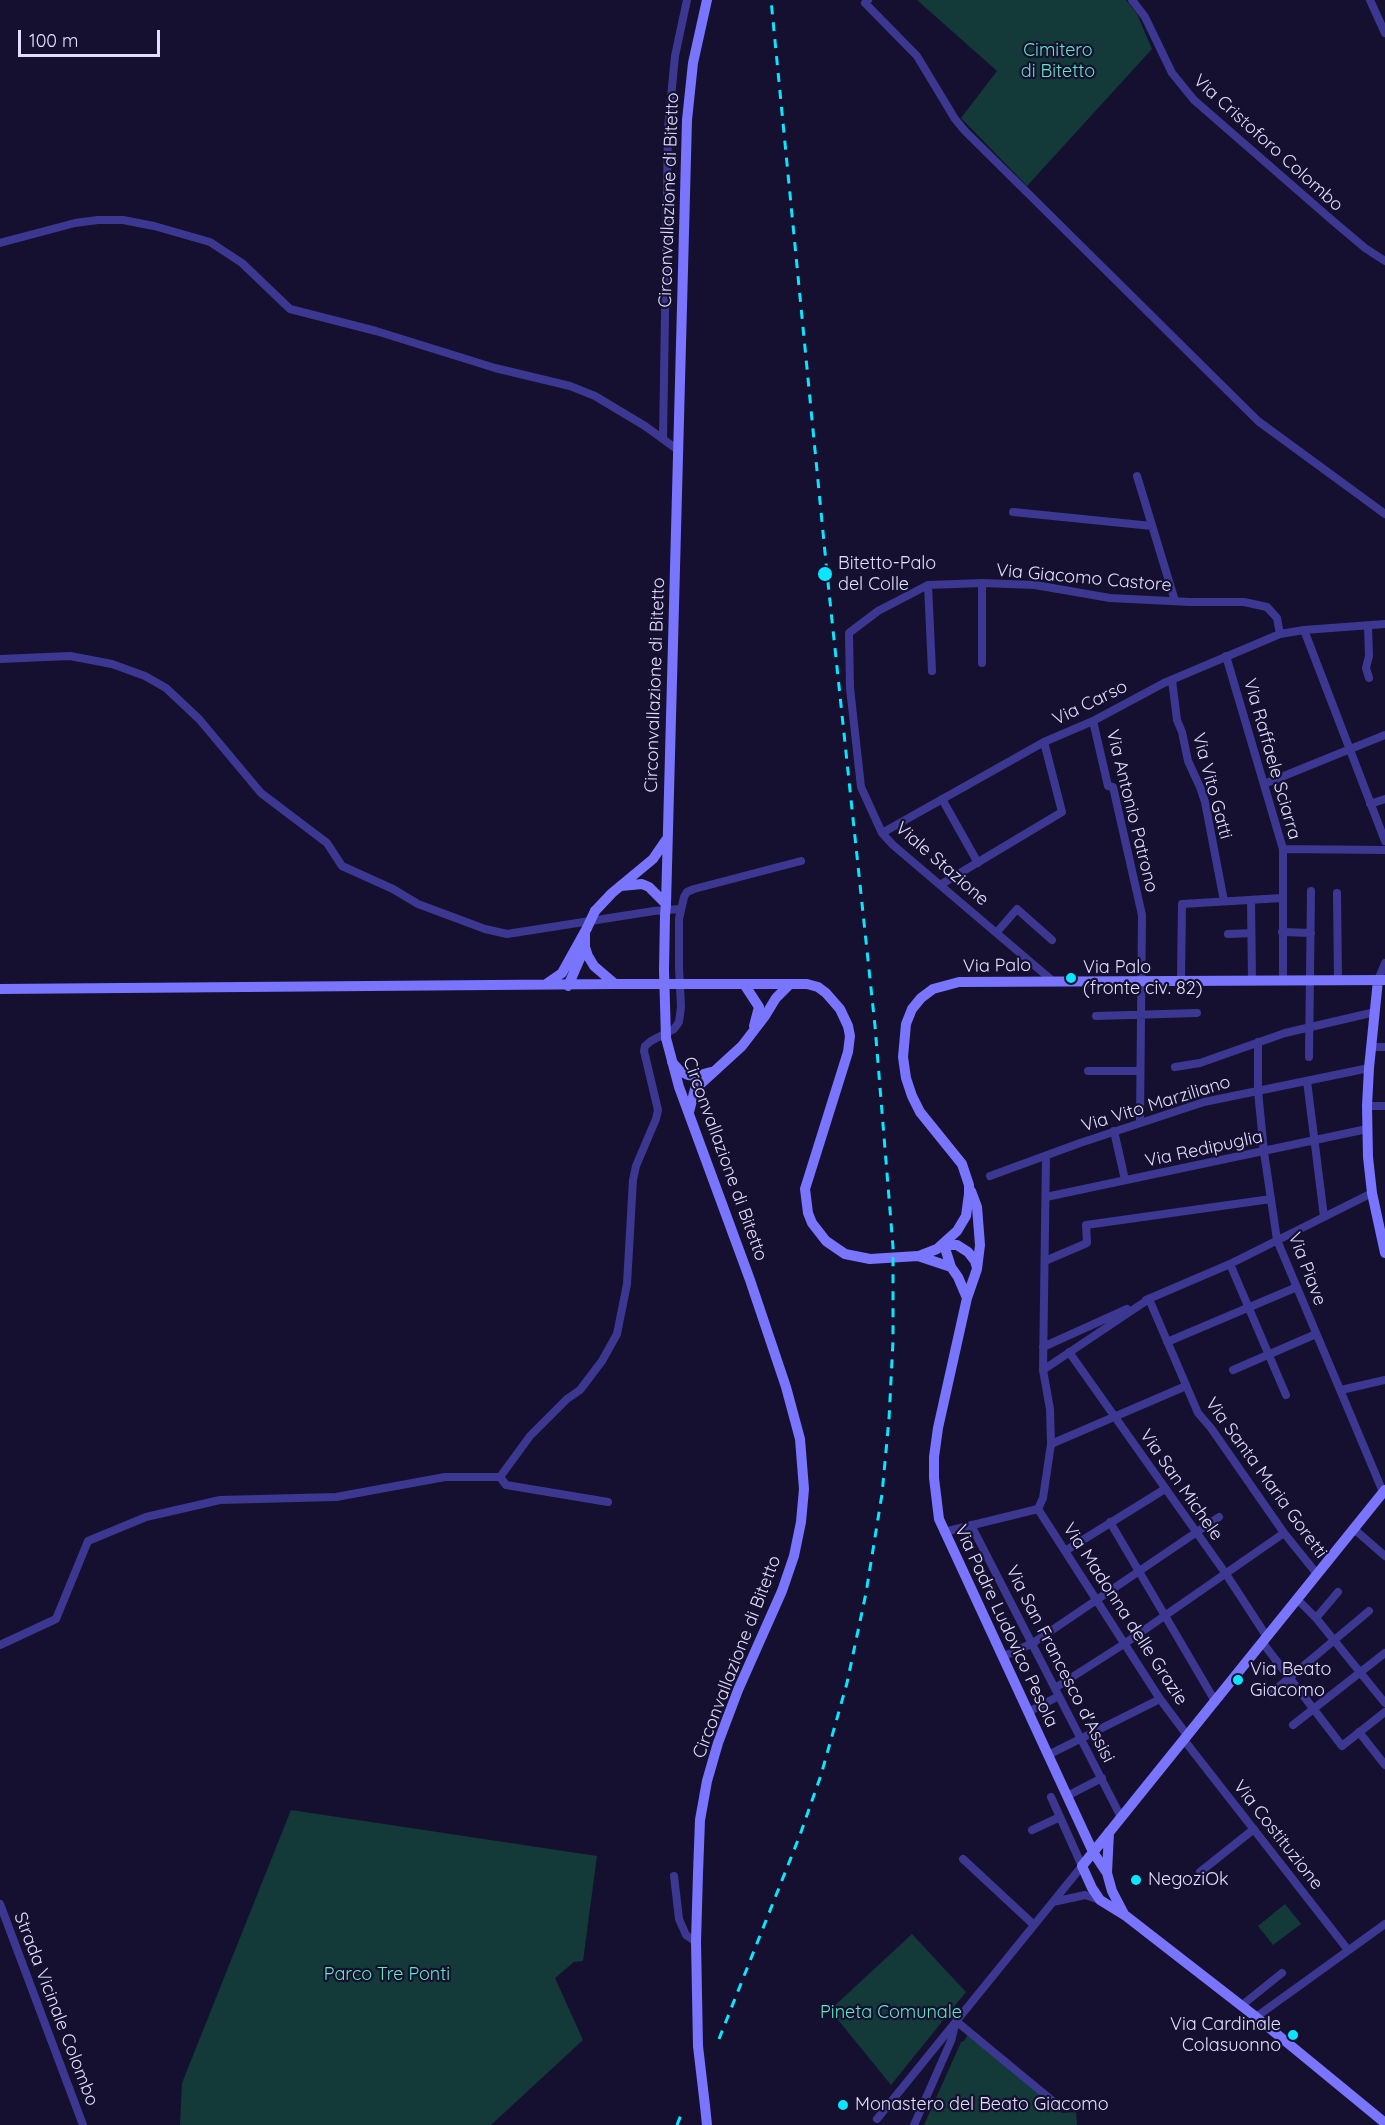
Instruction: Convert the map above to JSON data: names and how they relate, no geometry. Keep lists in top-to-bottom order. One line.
{"streets":{"main road":["Circonvallazione di Bitetto","Via Palo","Via Padre Ludovico Pesola"],"street":["Via Cristoforo Colombo","Via Giacomo Castore","Via Carso","Via Raffaele Sciarra","Via Vito Gatti","Via Antonio Patrono","Viale Stazione","Via Vito Marziliano","Via Redipuglia","Via Piave","Via Santa Maria Goretti","Via San Michele","Via Madonna delle Grazie","Via San Francesco d'Assisi","Via Costituzione","Strada Vicinale Colombo"]},"crossings":[["Via Giacomo Castore","Via Carso"],["Via Giacomo Castore","Viale Stazione"],["Via Carso","Via Raffaele Sciarra"],["Via Carso","Via Vito Gatti"],["Via Carso","Via Antonio Patrono"],["Via Carso","Viale Stazione"],["Via Raffaele Sciarra","Via Palo"],["Via Antonio Patrono","Via Palo"],["Via Antonio Patrono","Via Vito Marziliano"],["Viale Stazione","Via Palo"],["Via Palo","Via Padre Ludovico Pesola"],["Via Vito Marziliano","Via Piave"],["Via Redipuglia","Via Piave"],["Via Madonna delle Grazie","Via Costituzione"]],"parks":["Cimitero di Bitetto","Parco Tre Ponti","Pineta Comunale"],"places":["Bitetto-Palo del Colle","Via Palo (fronte civ. 82)","Via Beato Giacomo","NegoziOk","Via Cardinale Colasuonno","Monastero del Beato Giacomo"],"scale_bar":"100 m"}
